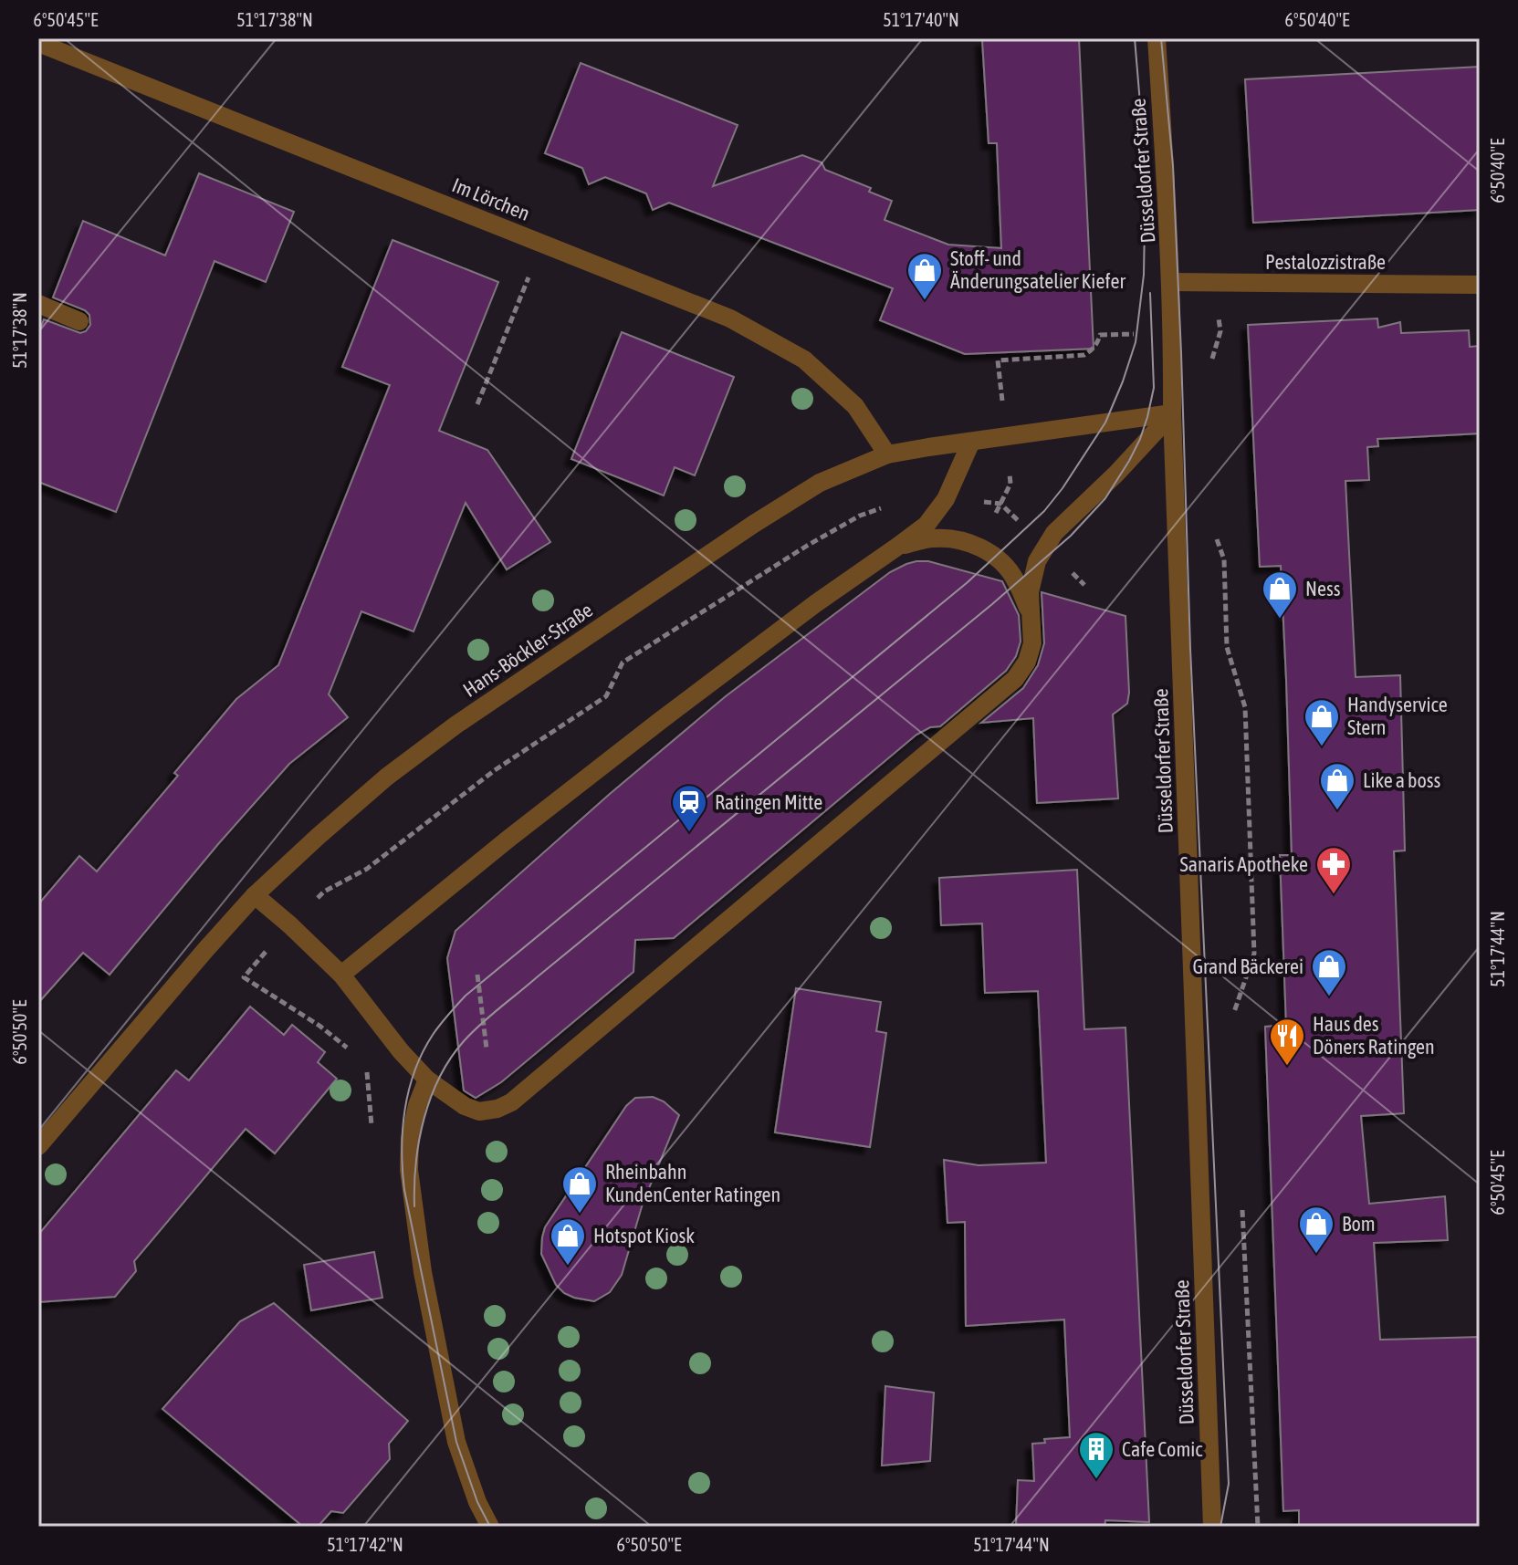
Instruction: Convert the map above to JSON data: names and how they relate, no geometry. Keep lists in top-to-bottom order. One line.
{"streets":{"street":["Düsseldorfer Straße","Im Lörchen","Pestalozzistraße","Hans-Böckler-Straße"]},"crossings":[["Düsseldorfer Straße","Pestalozzistraße"],["Düsseldorfer Straße","Hans-Böckler-Straße"],["Im Lörchen","Hans-Böckler-Straße"]],"places":{"shop":["Stoff- und Änderungsatelier Kiefer","Ness","Handyservice Stern","Like a boss","Grand Bäckerei","Rheinbahn KundenCenter Ratingen","Bom","Hotspot Kiosk"],"station":["Ratingen Mitte"],"pharmacy":["Sanaris Apotheke"],"restaurant":["Haus des Döners Ratingen"],"building":["Cafe Comic"]},"coordinates":["6°50'45\"E","51°17'38\"N","51°17'40\"N","6°50'40\"E","51°17'44\"N","6°50'50\"E","51°17'42\"N"]}
